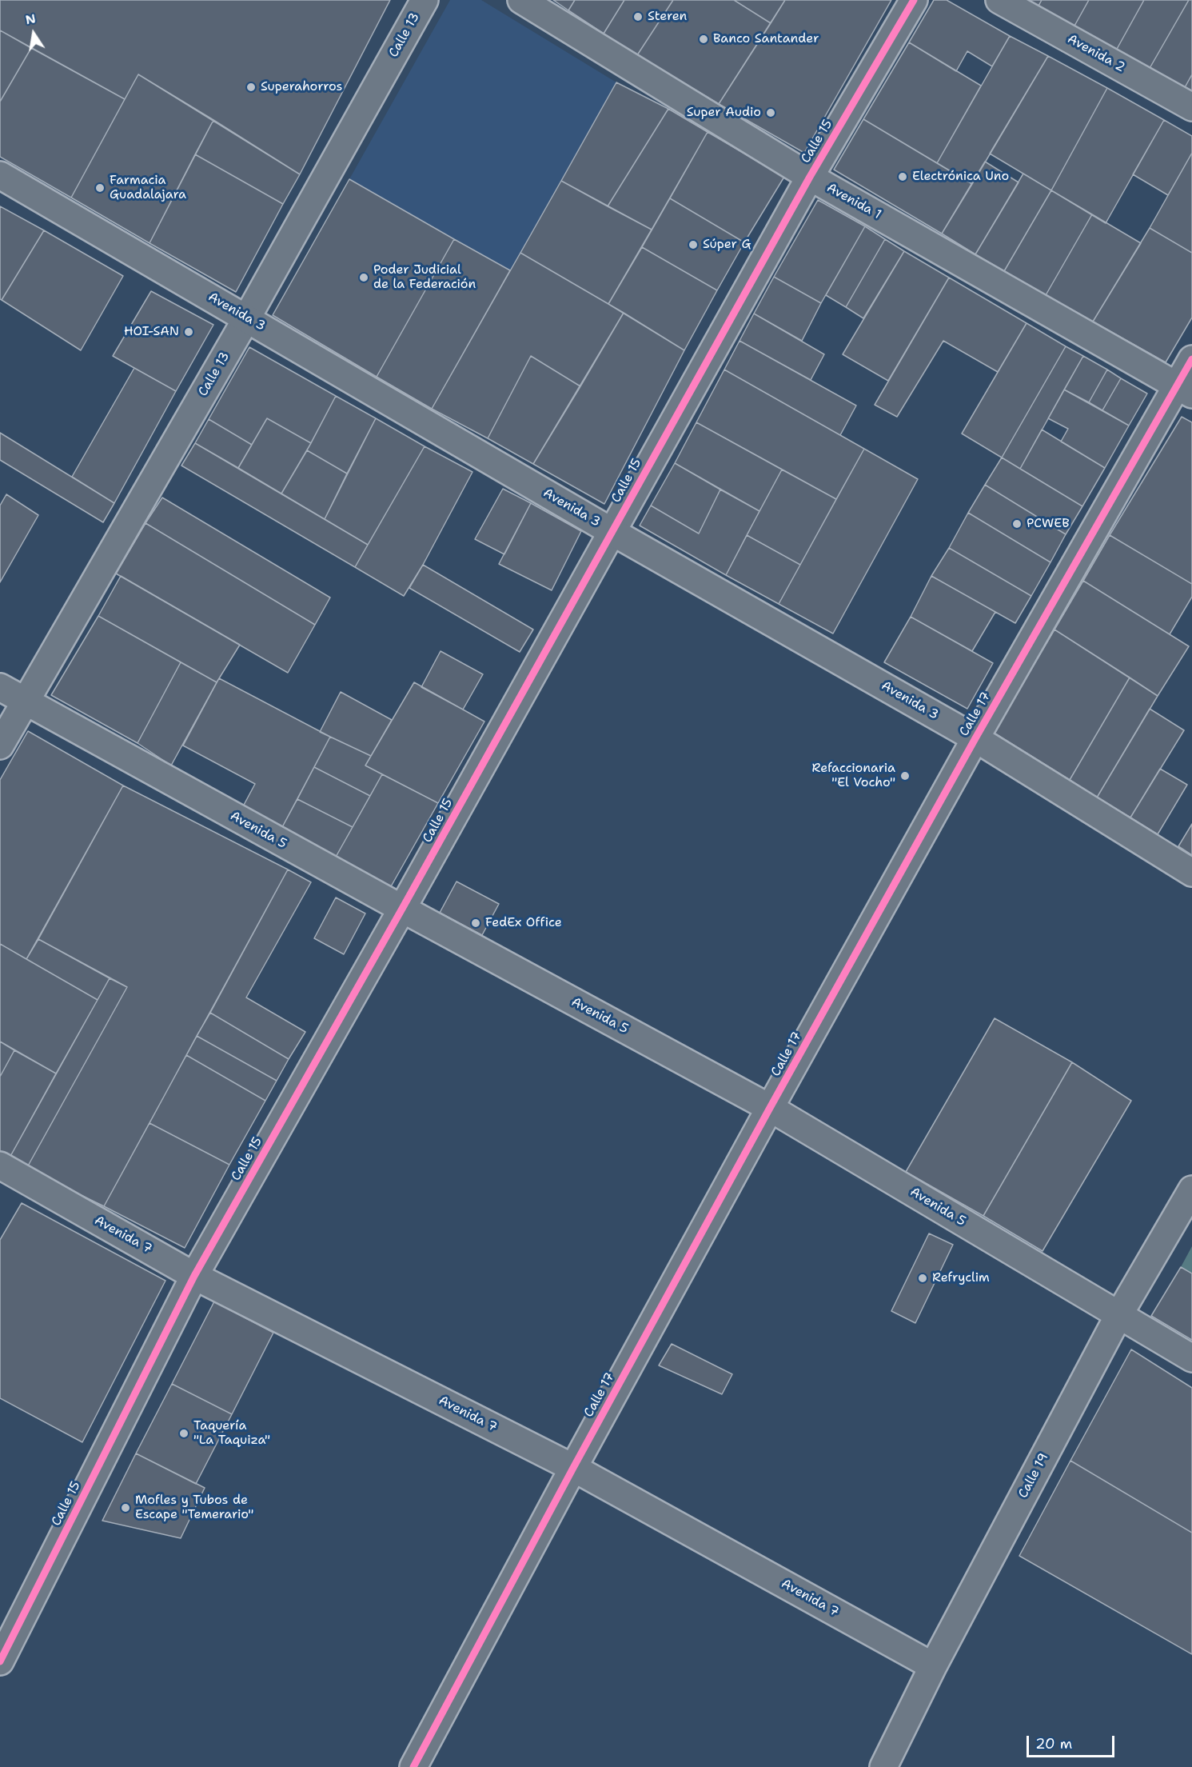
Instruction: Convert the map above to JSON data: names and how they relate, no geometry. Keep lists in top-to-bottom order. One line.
{"streets":{"street":["Calle 13","Avenida 2","Calle 15","Avenida 1","Avenida 3","Calle 17","Avenida 5","Avenida 7","Calle 19"]},"crossings":[["Calle 13","Avenida 3"],["Calle 13","Avenida 5"],["Calle 15","Avenida 1"],["Calle 15","Avenida 3"],["Calle 15","Avenida 5"],["Calle 15","Avenida 7"],["Avenida 1","Calle 17"],["Avenida 3","Calle 17"],["Calle 17","Avenida 5"],["Calle 17","Avenida 7"],["Avenida 5","Calle 19"],["Avenida 7","Calle 19"]],"places":["Steren","Banco Santander","Superahorros","Super Audio","Electrónica Uno","Farmacia Guadalajara","Súper G","Poder Judicial de la Federación","HOI-SAN","PCWEB","Refaccionaria \"El Vocho\"","FedEx Office","Refryclim","Taquería \"La Taquiza\"","Mofles y Tubos de Escape \"Temerario\""],"scale_bar":"20 m","north":"top"}
